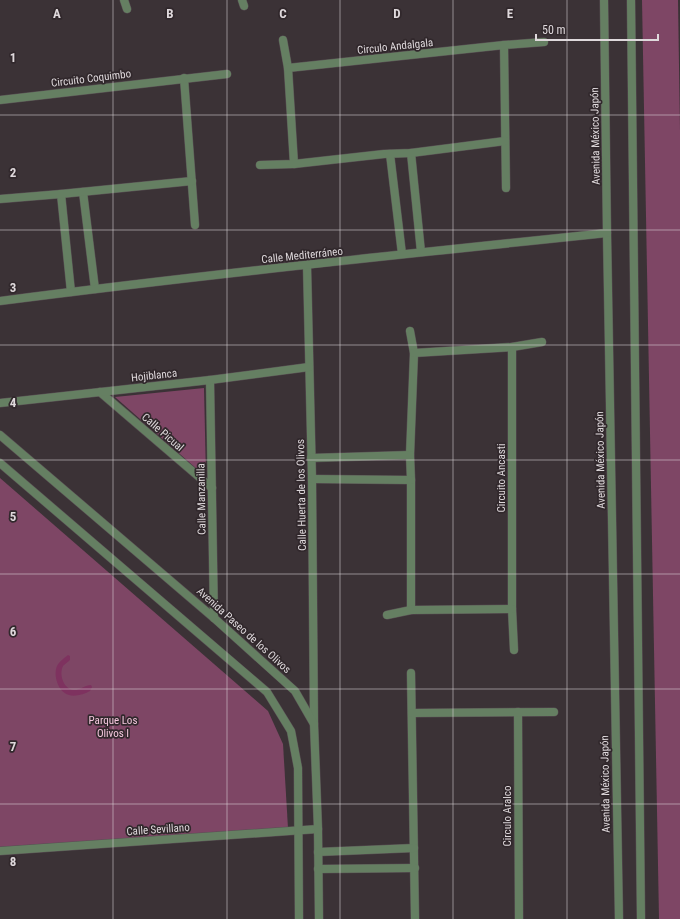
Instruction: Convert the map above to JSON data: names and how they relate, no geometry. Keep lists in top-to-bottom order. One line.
{"streets":{"street":["Circulo Andalgala","Circuito Coquimbo","Avenida México Japón","Calle Mediterráneo","Hojiblanca","Calle Picual","Circuito Ancasti","Calle Huerta de los Olivos","Calle Manzanilla","Avenida Paseo de los Olivos","Circulo Aralco","Calle Sevillano"]},"crossings":[["Avenida México Japón","Calle Mediterráneo"],["Calle Mediterráneo","Calle Huerta de los Olivos"],["Hojiblanca","Calle Picual"],["Hojiblanca","Calle Huerta de los Olivos"],["Hojiblanca","Calle Manzanilla"],["Calle Picual","Calle Manzanilla"],["Calle Huerta de los Olivos","Avenida Paseo de los Olivos"],["Calle Manzanilla","Avenida Paseo de los Olivos"],["Avenida Paseo de los Olivos","Calle Sevillano"]],"parks":["Parque Los Olivos I"],"scale_bar":"50 m","grid":{"columns":["A","B","C","D","E"],"rows":["1","2","3","4","5","6","7","8"]}}
